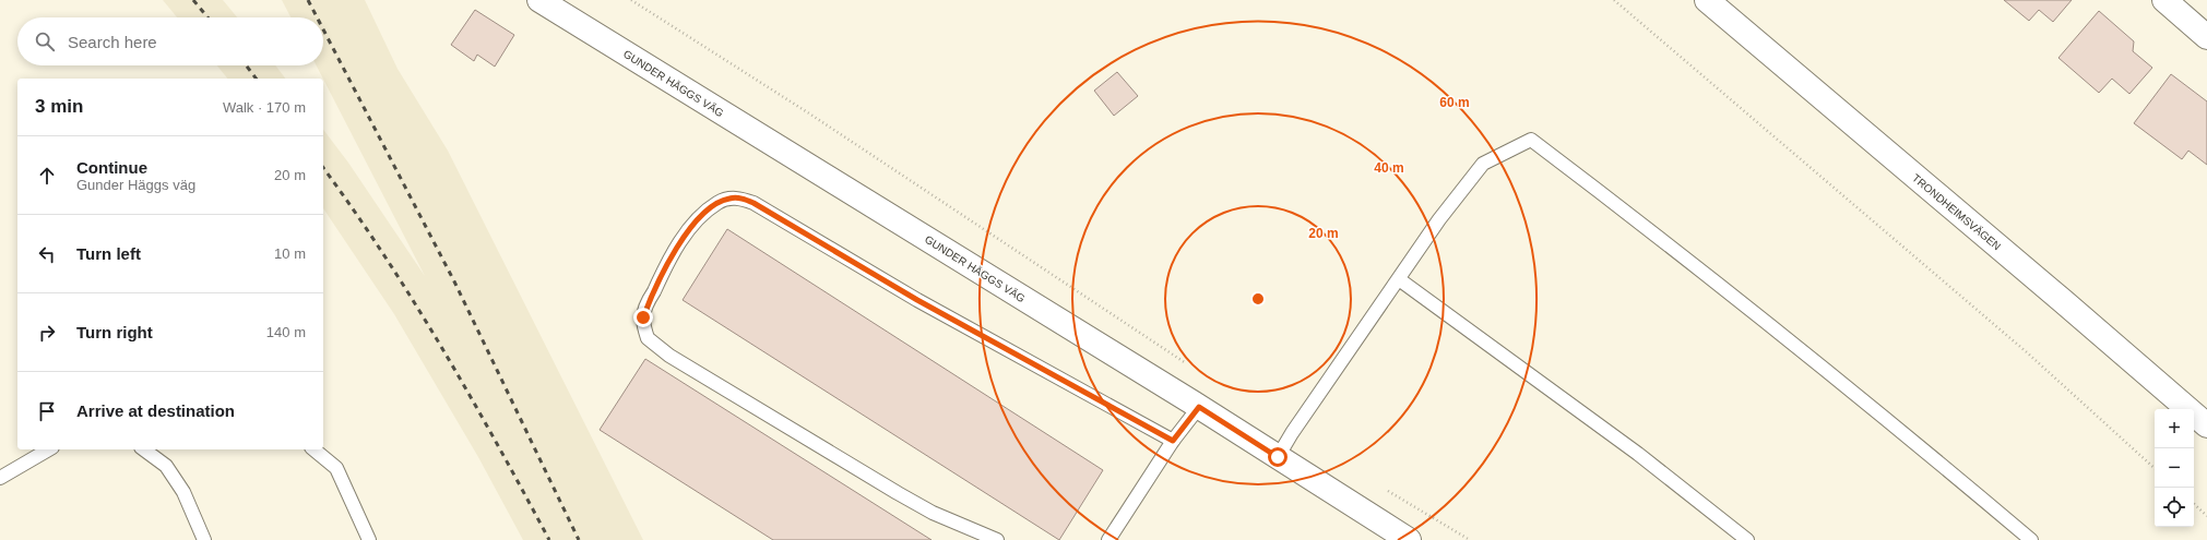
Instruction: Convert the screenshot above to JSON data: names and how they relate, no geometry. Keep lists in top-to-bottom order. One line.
{"streets":{"street":["GUNDER HÄGGS VÄG","TRONDHEIMSVÄGEN"]},"page":{"search":"Search here","heading":["3 min","Walk · 170 m"],"list":[["Continue","Gunder Häggs väg","20 m"],["Turn left","10 m"],["Turn right","140 m"],"Arrive at destination"],"map_buttons":["+","−"]},"rings":["60 m","40 m","20 m"]}
